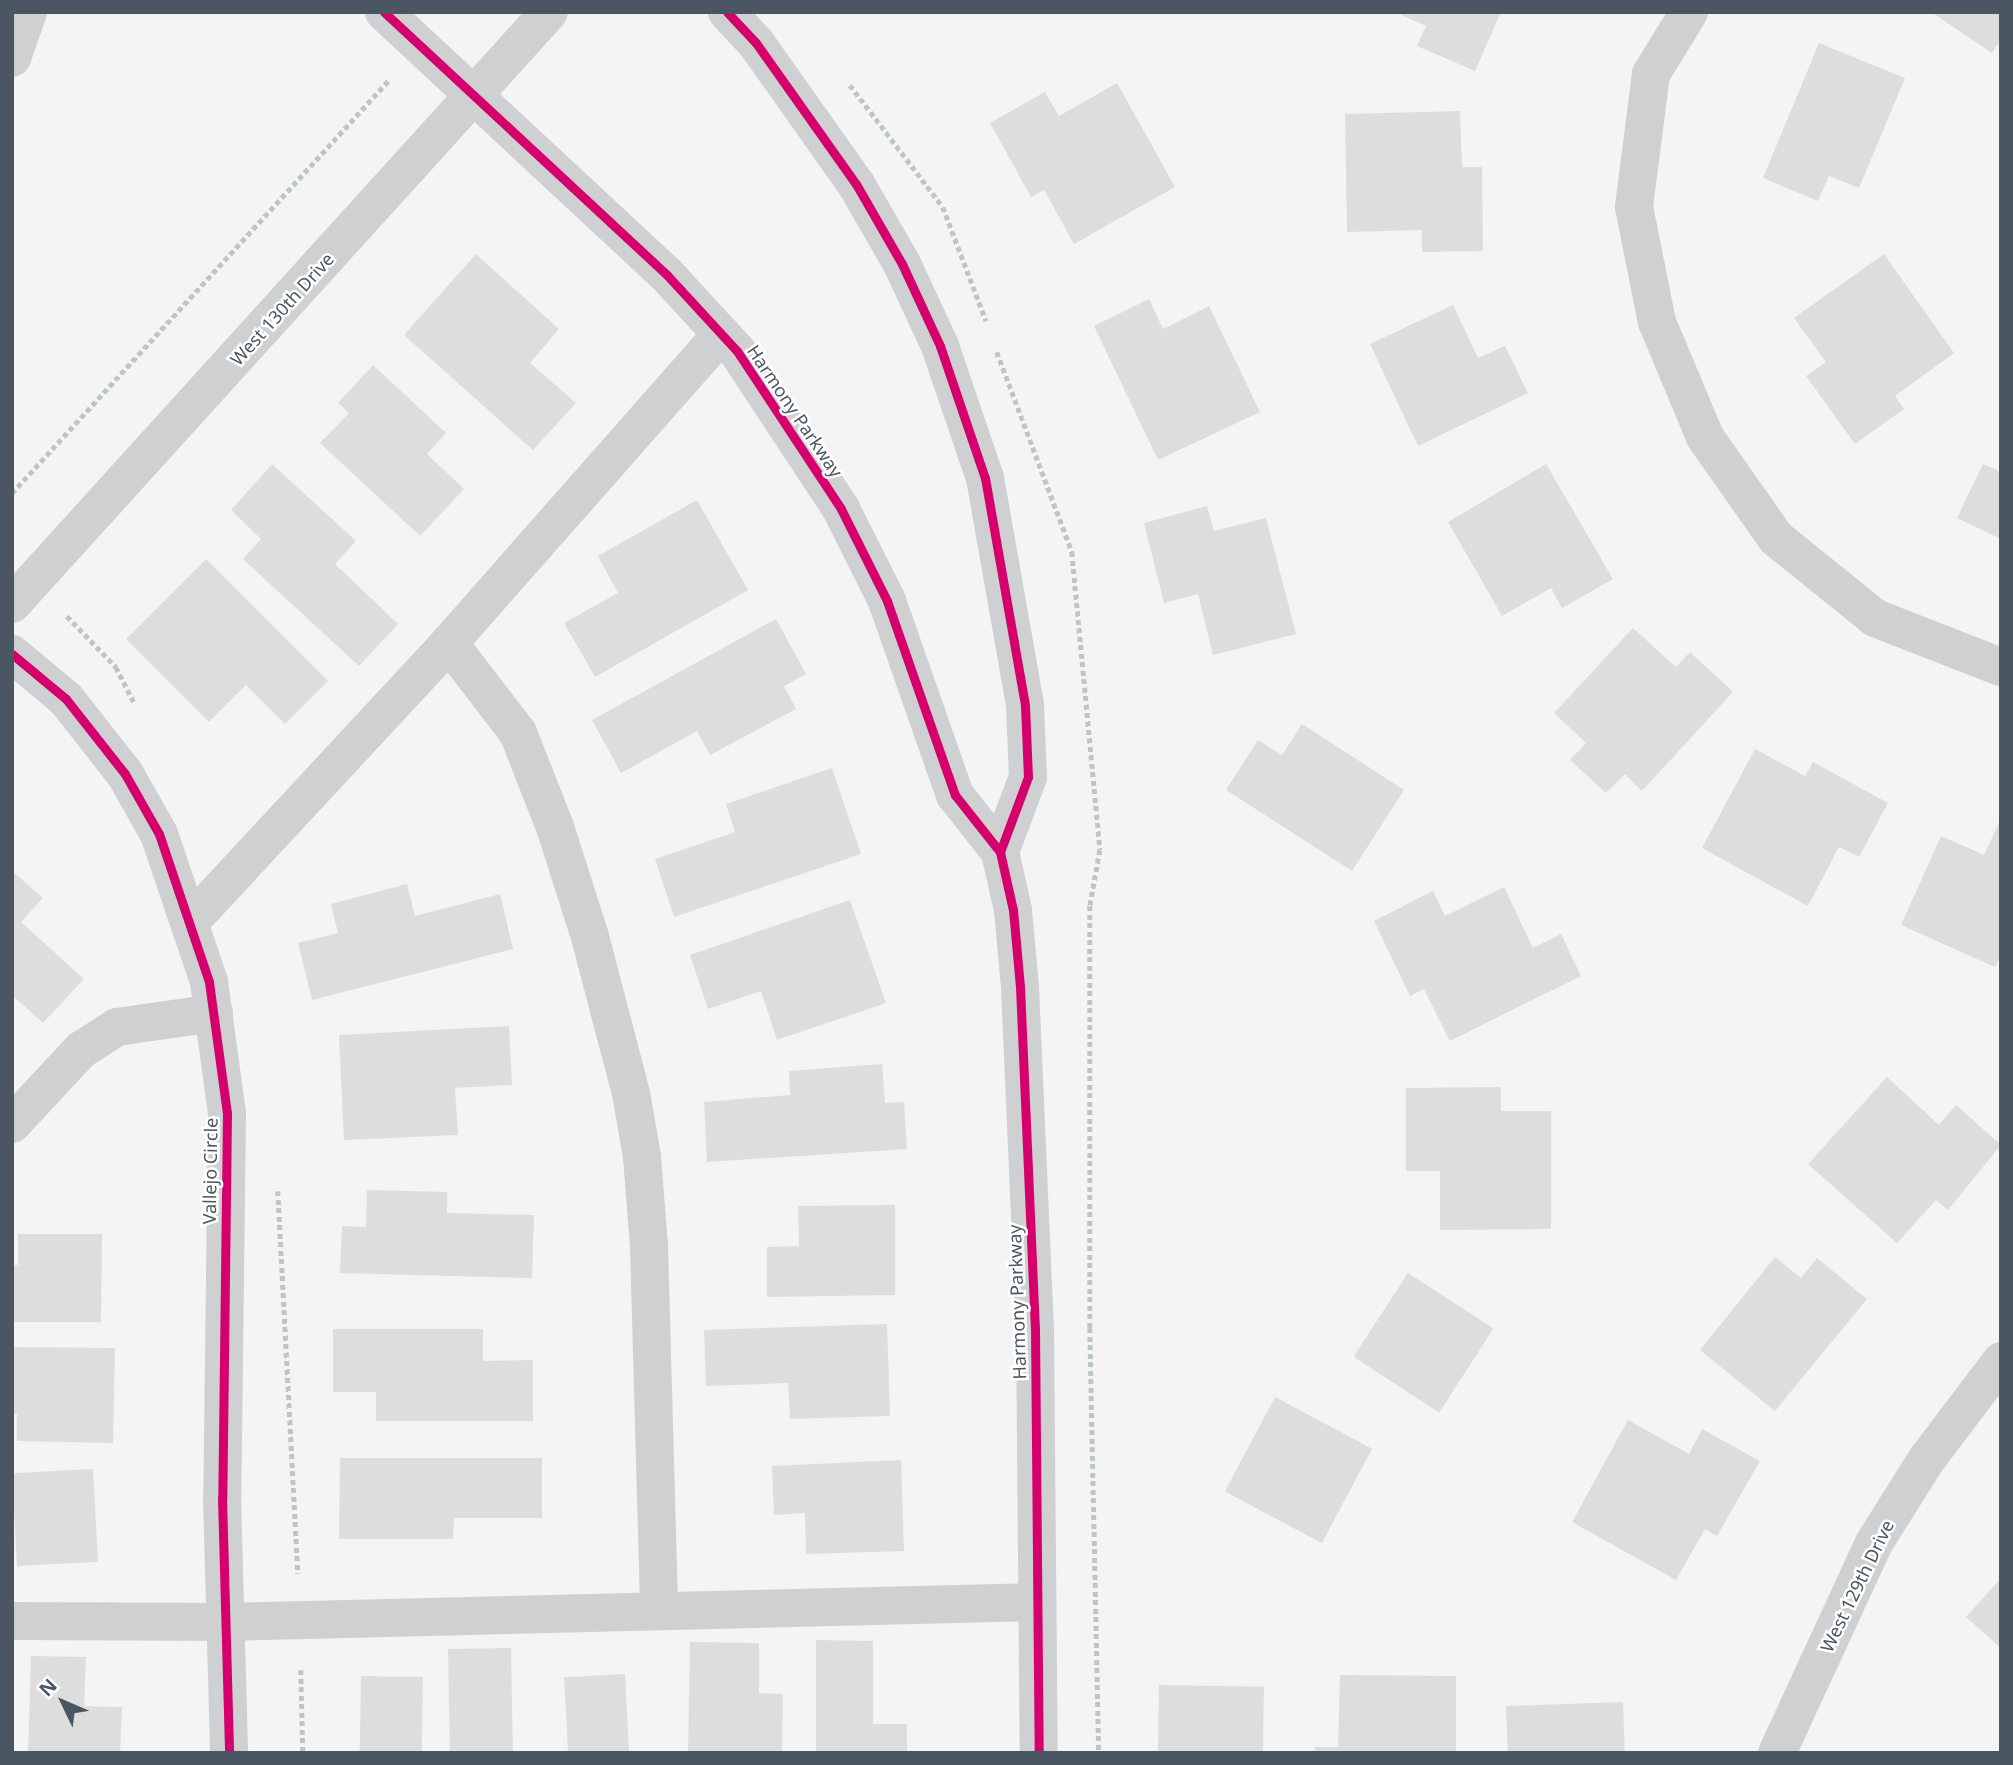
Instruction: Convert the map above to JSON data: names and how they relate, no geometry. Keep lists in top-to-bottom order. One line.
{"streets":{"street":["West 130th Drive","Harmony Parkway","Vallejo Circle","West 129th Drive"]},"crossings":[["West 130th Drive","Harmony Parkway"]],"north":"top left"}
